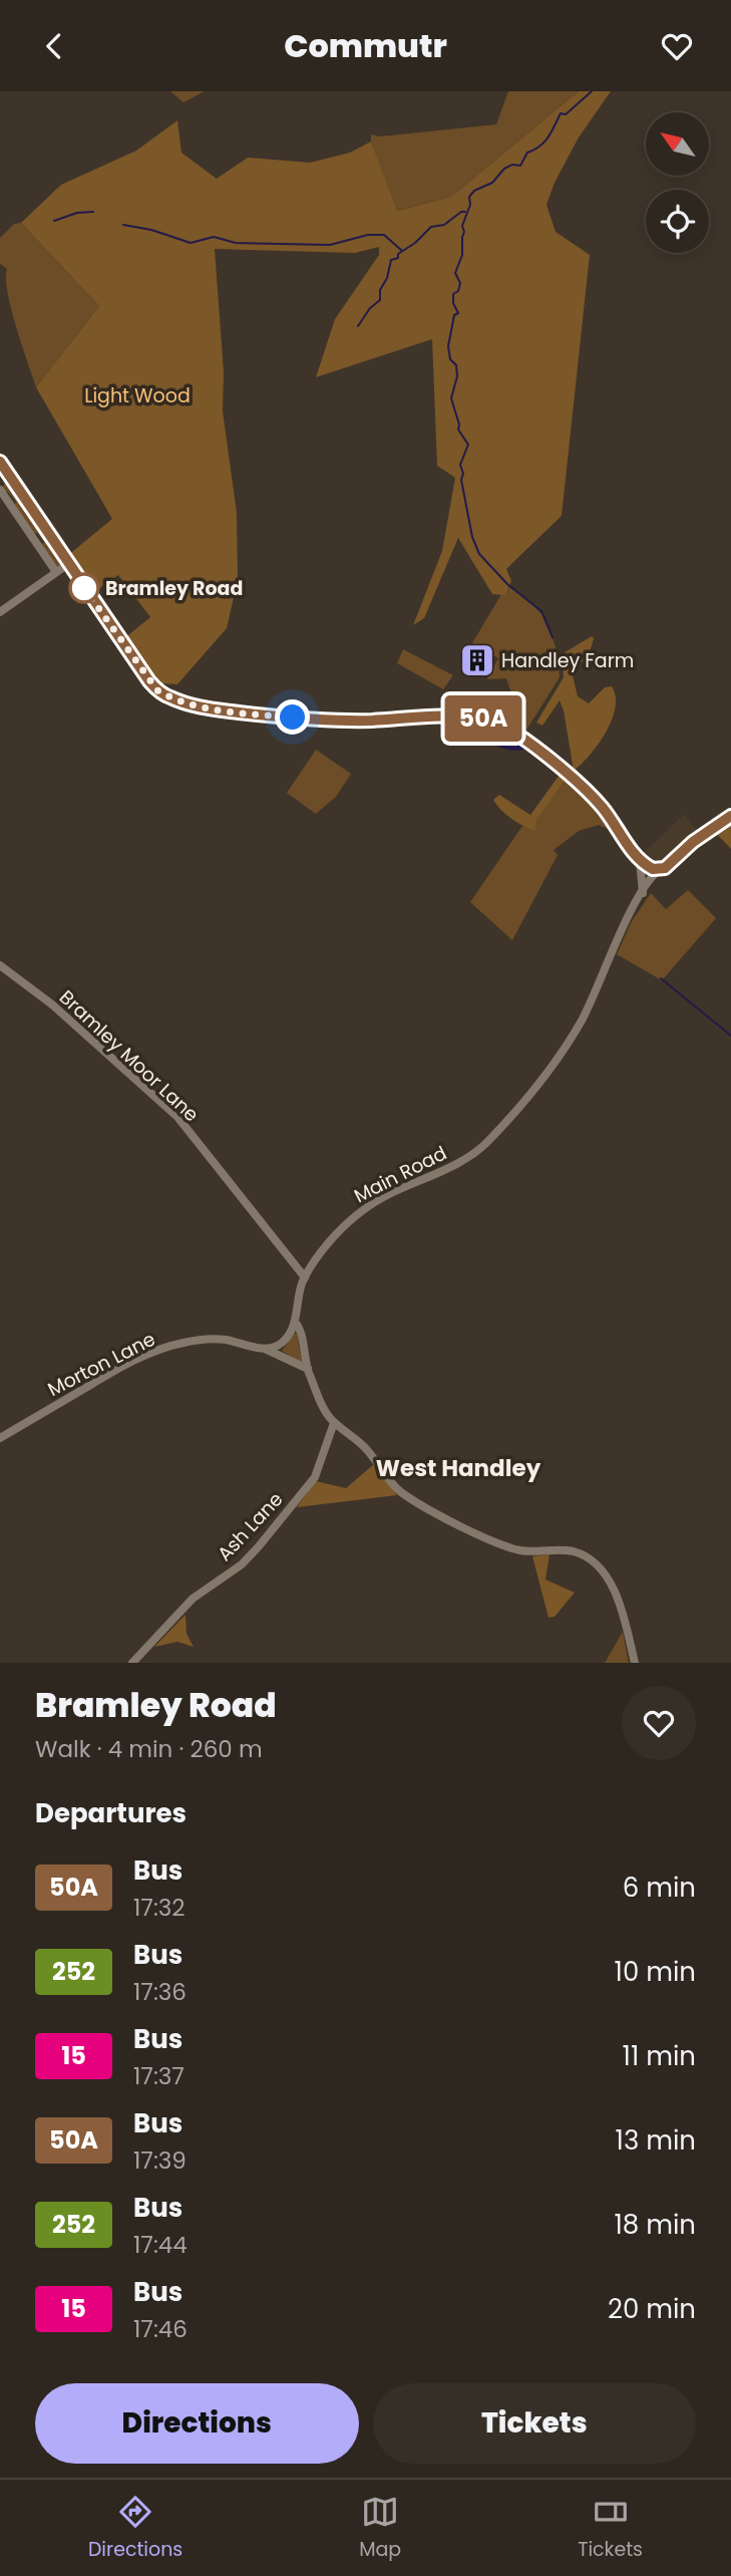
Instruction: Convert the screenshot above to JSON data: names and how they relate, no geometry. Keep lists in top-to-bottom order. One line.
{"streets":{"street":["Bramley Moor Lane","Main Road","Morton Lane","Ash Lane"]},"crossings":[["Bramley Moor Lane","Main Road"],["Main Road","Morton Lane"],["Main Road","Ash Lane"]],"districts":["West Handley"],"parks":["Light Wood"],"places":{"other":["Bramley Road"],"building":["Handley Farm"]},"lines":["bus line 50A"],"north":"top left","page":{"header":"Commutr","on_map":"50A","heading":[["Bramley Road","Walk · 4 min · 260 m"],"Departures"],"list":[{"mark":"50A","name":"Bus","note":"17:32","value":"6 min"},{"mark":"252","name":"Bus","note":"17:36","value":"10 min"},{"mark":"15","name":"Bus","note":"17:37","value":"11 min"},{"mark":"50A","name":"Bus","note":"17:39","value":"13 min"},{"mark":"252","name":"Bus","note":"17:44","value":"18 min"},{"mark":"15","name":"Bus","note":"17:46","value":"20 min"}],"buttons":["Directions","Tickets"],"tabs":["Directions","Map","Tickets"]}}
